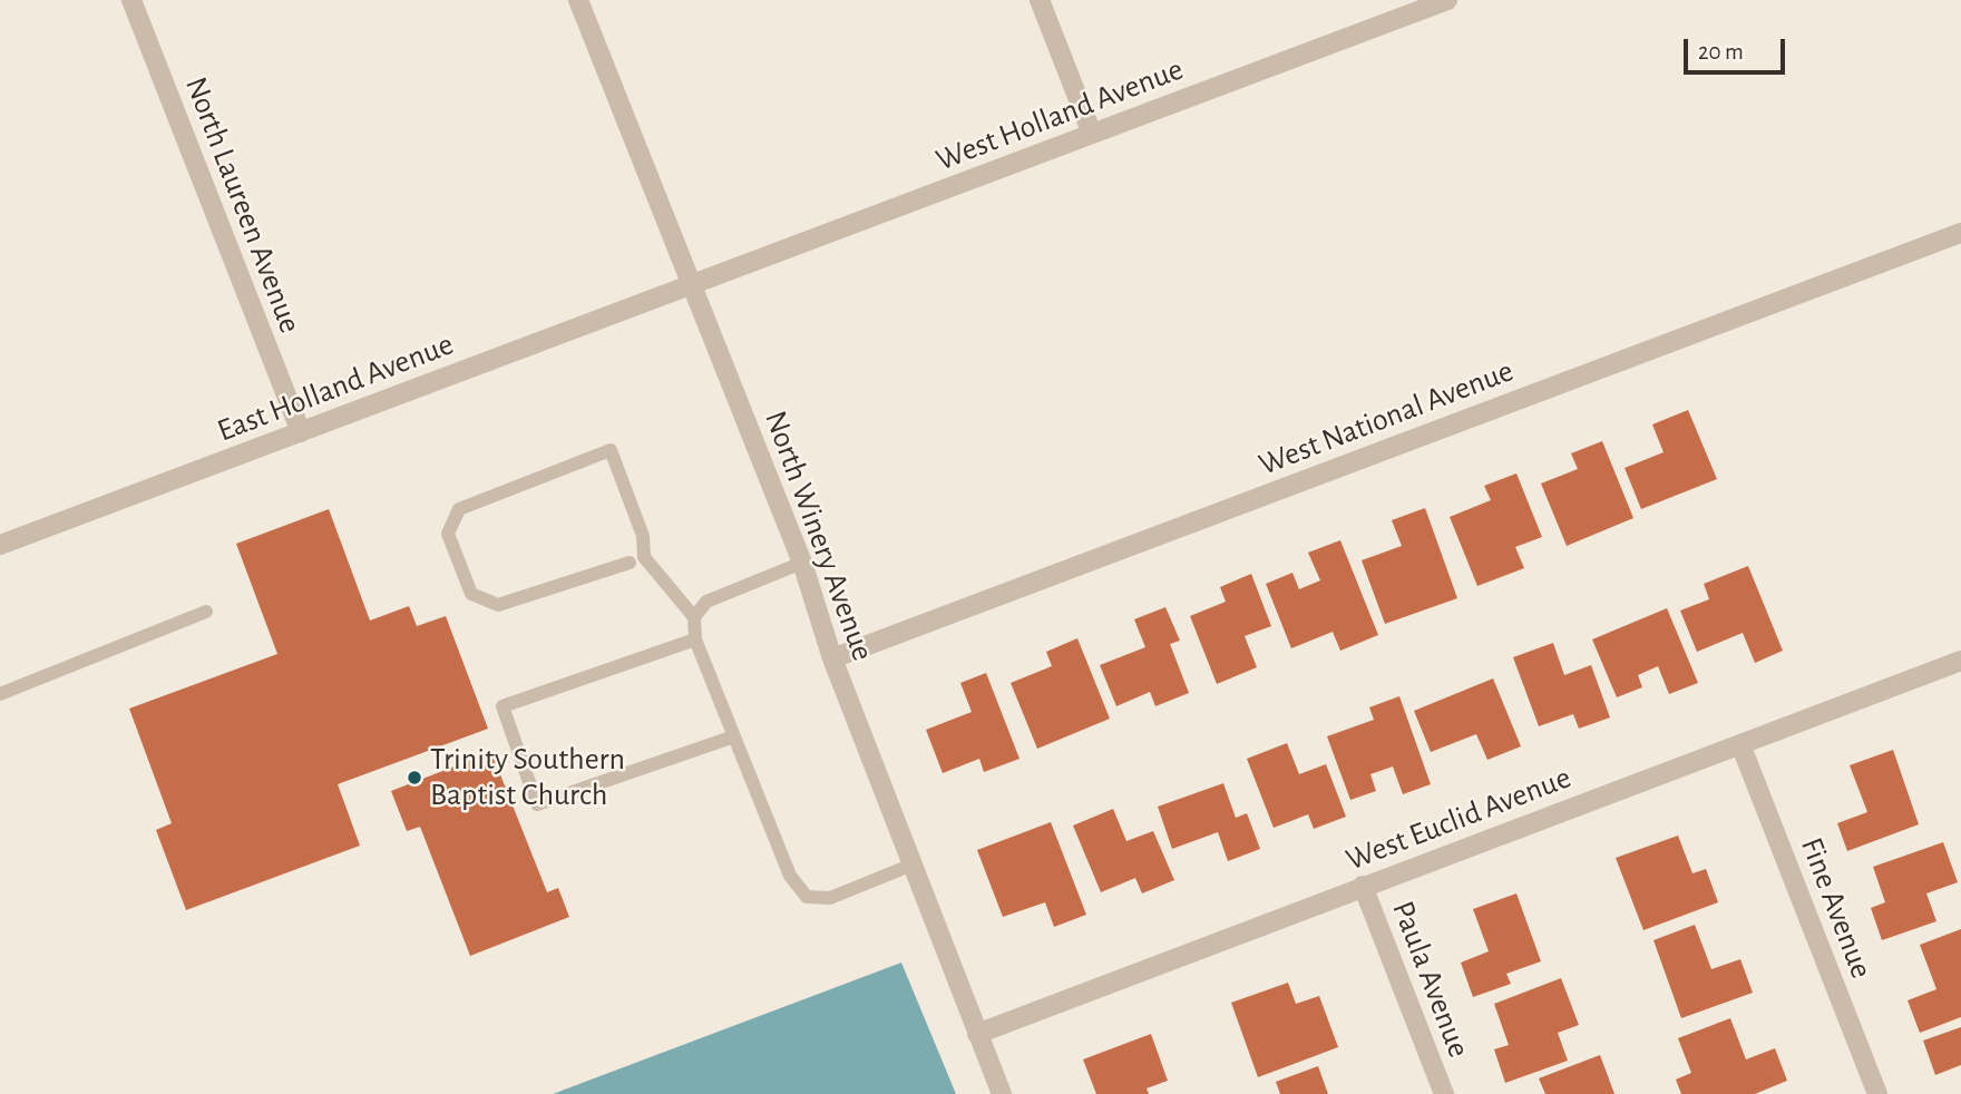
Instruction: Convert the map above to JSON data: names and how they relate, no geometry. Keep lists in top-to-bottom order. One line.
{"streets":{"street":["West Holland Avenue","North Laureen Avenue","East Holland Avenue","West National Avenue","North Winery Avenue","West Euclid Avenue","Fine Avenue","Paula Avenue"]},"crossings":[["West Holland Avenue","East Holland Avenue"],["West Holland Avenue","North Winery Avenue"],["North Laureen Avenue","East Holland Avenue"],["East Holland Avenue","North Winery Avenue"],["West National Avenue","North Winery Avenue"],["North Winery Avenue","West Euclid Avenue"],["West Euclid Avenue","Fine Avenue"],["West Euclid Avenue","Paula Avenue"]],"places":["Trinity Southern Baptist Church"],"scale_bar":"20 m"}
